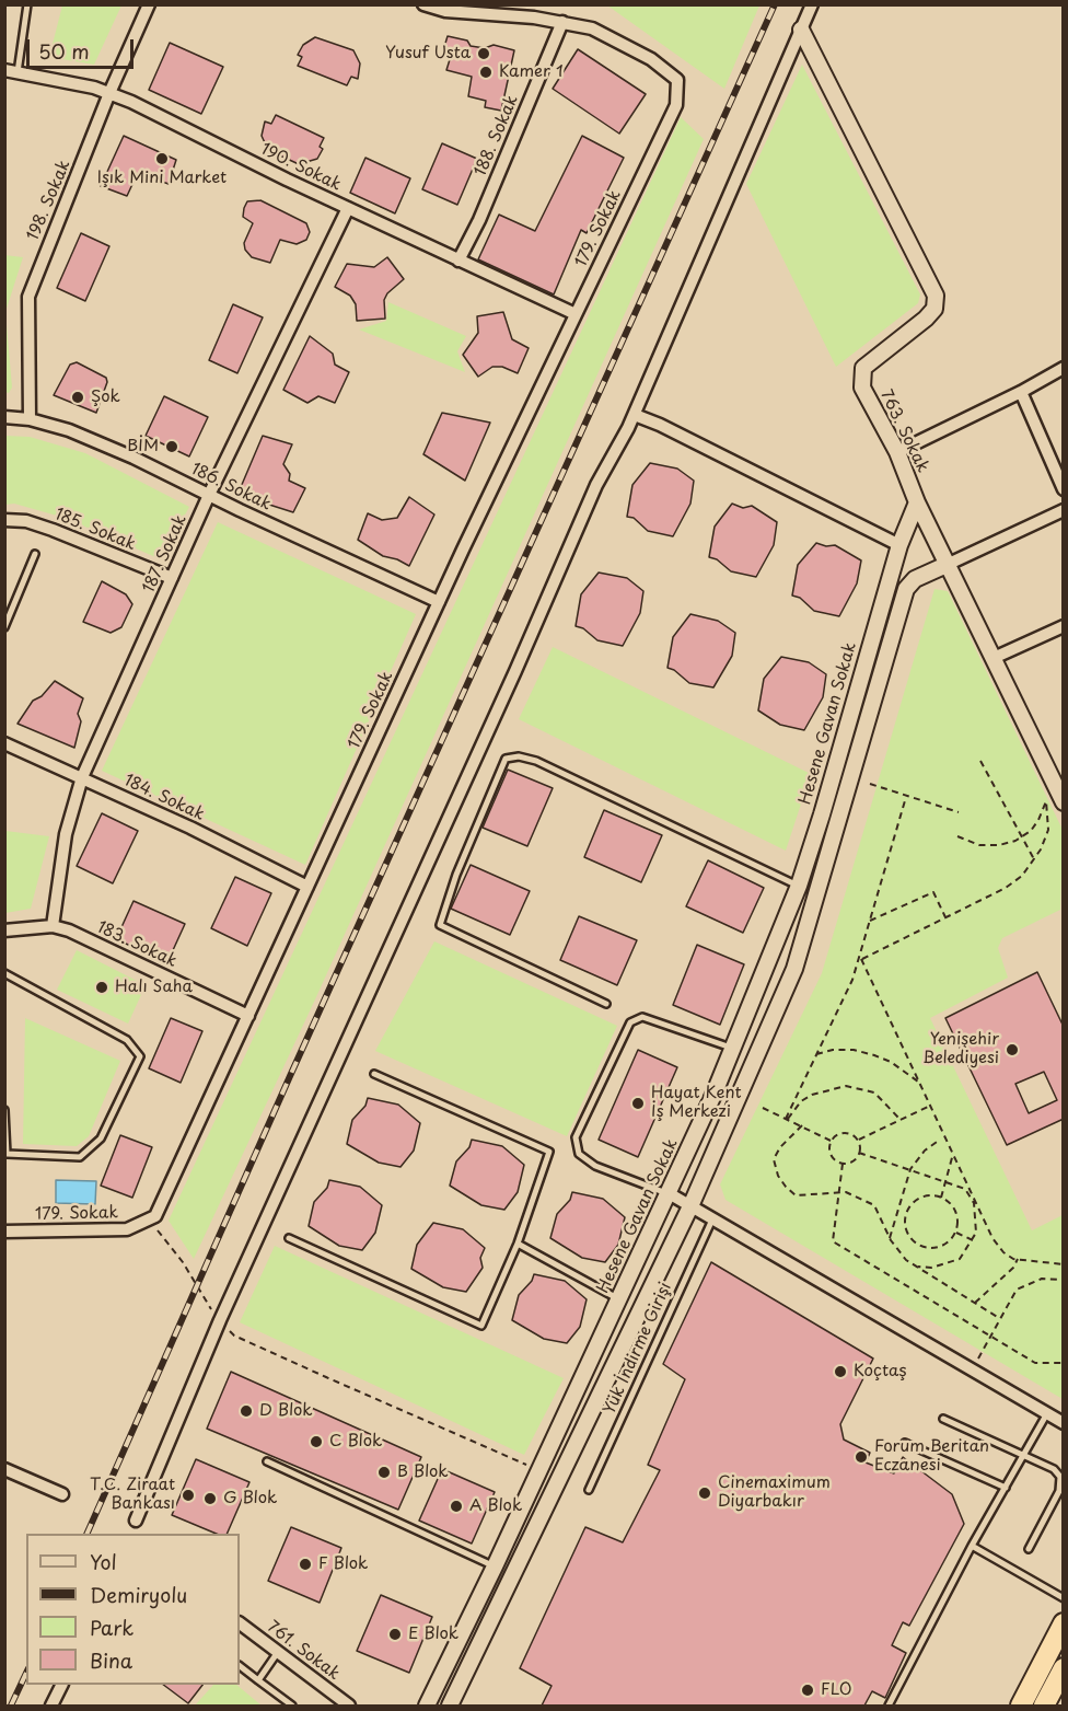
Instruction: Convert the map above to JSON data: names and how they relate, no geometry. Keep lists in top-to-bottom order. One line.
{"streets":{"street":["188. Sokak","190. Sokak","198. Sokak","179. Sokak","763. Sokak","186. Sokak","185. Sokak","187. Sokak","Hesene Gavan Sokak","184. Sokak","183. Sokak","761. Sokak"],"lane":["Yük İndirme Girişi"]},"crossings":[["188. Sokak","190. Sokak"],["188. Sokak","179. Sokak"],["190. Sokak","198. Sokak"],["190. Sokak","179. Sokak"],["190. Sokak","187. Sokak"],["198. Sokak","186. Sokak"],["179. Sokak","186. Sokak"],["179. Sokak","184. Sokak"],["179. Sokak","183. Sokak"],["763. Sokak","Hesene Gavan Sokak"],["186. Sokak","187. Sokak"],["185. Sokak","187. Sokak"],["187. Sokak","184. Sokak"],["187. Sokak","183. Sokak"]],"places":["Yusuf Usta","Kamer 1","Işık Mini Market","Şok","BİM","Halı Saha","Yenişehir Belediyesi","Hayat Kent İş Merkezi","Koçtaş","D Blok","C Blok","Forum Beritan Eczanesi","B Blok","Cinemaximum Diyarbakır","T.C. Ziraat Bankası","G Blok","A Blok","F Blok","E Blok","FLO"],"legend":["Yol","Demiryolu","Park","Bina"],"scale_bar":"50 m"}
